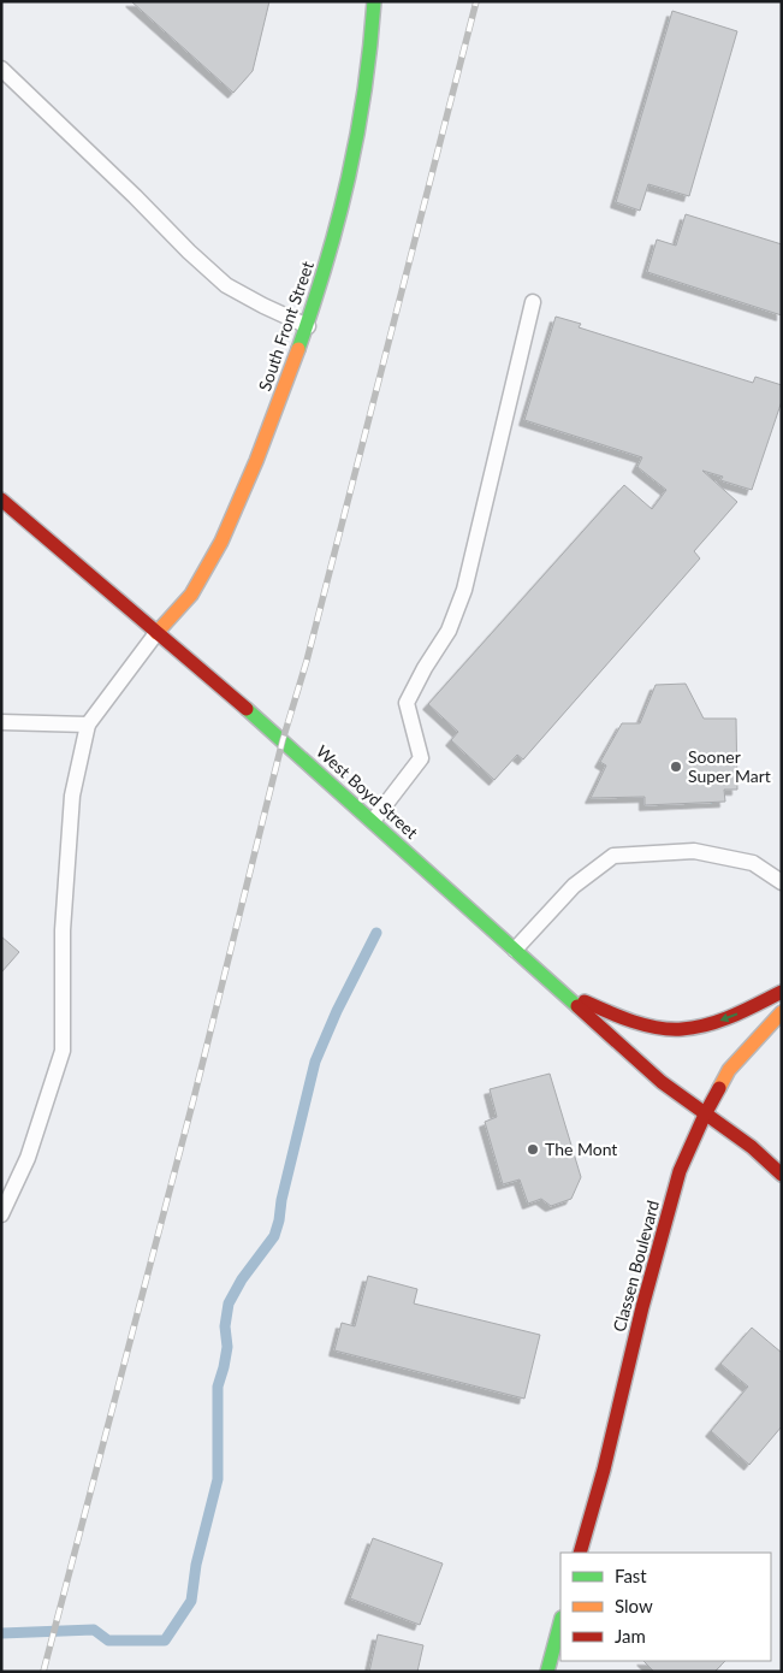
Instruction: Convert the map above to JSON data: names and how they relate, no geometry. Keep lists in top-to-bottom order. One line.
{"streets":{"street":["South Front Street","West Boyd Street","Classen Boulevard"]},"crossings":[["South Front Street","West Boyd Street"],["West Boyd Street","Classen Boulevard"]],"places":["Sooner Super Mart","The Mont"],"legend":["Fast","Slow","Jam"]}
